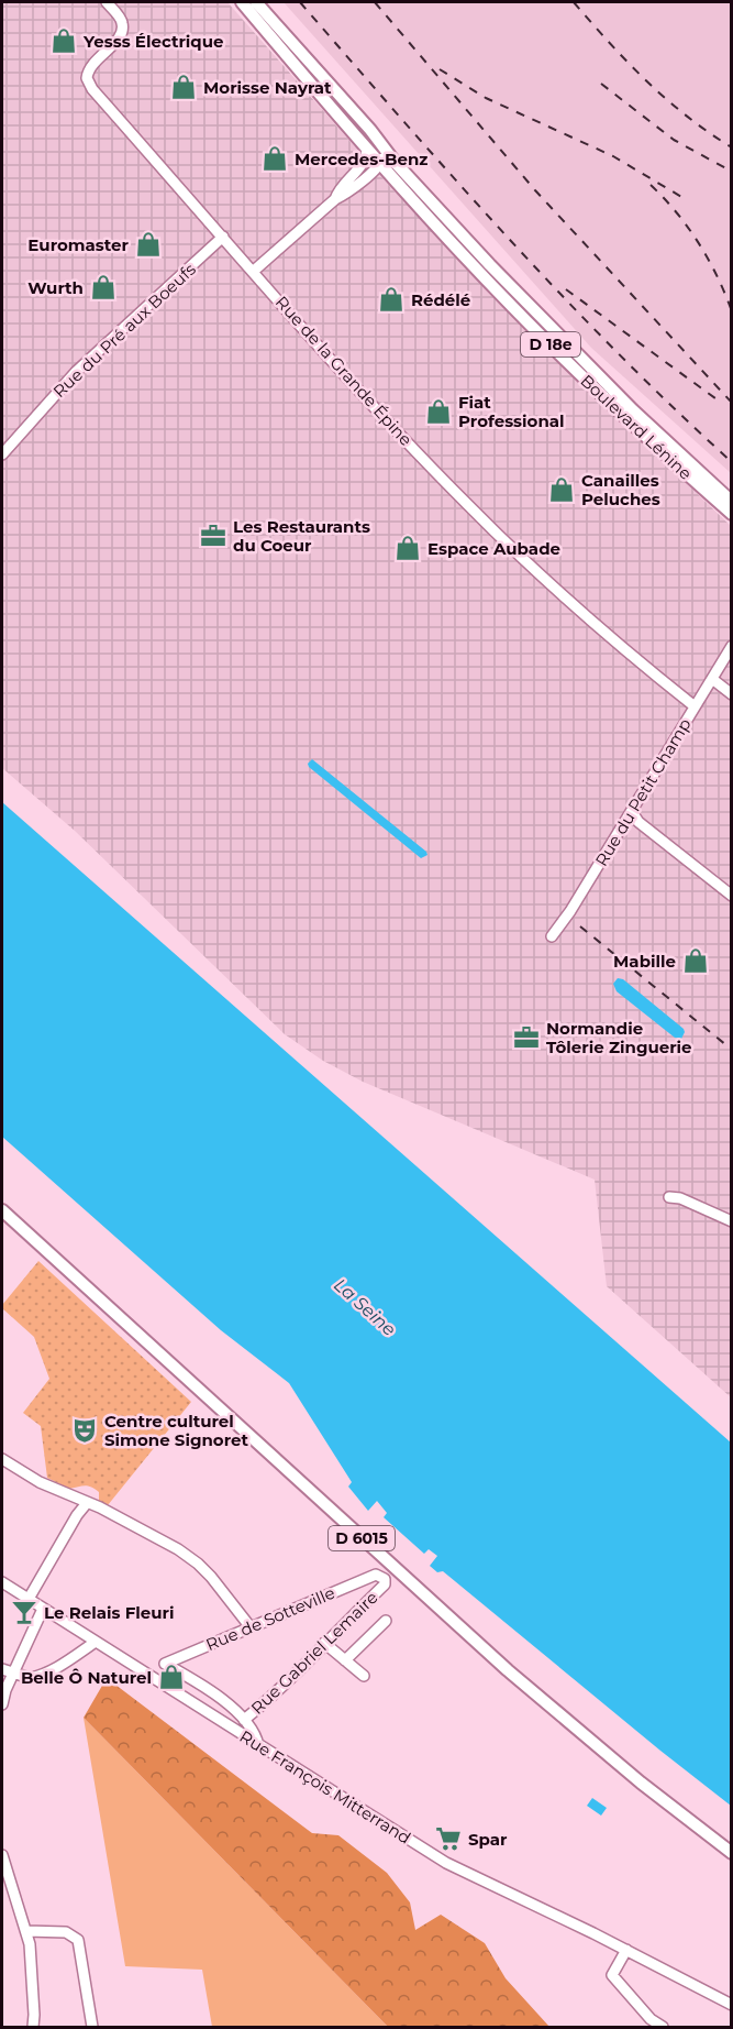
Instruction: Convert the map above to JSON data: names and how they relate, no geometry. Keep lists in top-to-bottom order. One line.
{"streets":{"main road":["D 18e","Boulevard Lénine","D 6015"],"street":["Rue du Pré aux Boeufs","Rue de la Grande Épine","Rue du Petit Champ","Rue de Sotteville","Rue Gabriel Lemaire","Rue François Mitterrand"]},"crossings":[["Rue du Pré aux Boeufs","Rue de la Grande Épine"],["Rue de la Grande Épine","Rue du Petit Champ"],["Rue de Sotteville","Rue Gabriel Lemaire"],["Rue Gabriel Lemaire","Rue François Mitterrand"]],"water":["La Seine"],"places":{"shop":["Yesss Électrique","Morisse Nayrat","Mercedes-Benz","Euromaster","Wurth","Rédélé","Fiat Professional","Canailles Peluches","Espace Aubade","Mabille","Belle Ô Naturel"],"office":["Les Restaurants du Coeur","Normandie Tôlerie Zinguerie"],"theatre":["Centre culturel Simone Signoret"],"bar":["Le Relais Fleuri"],"supermarket":["Spar"]}}
